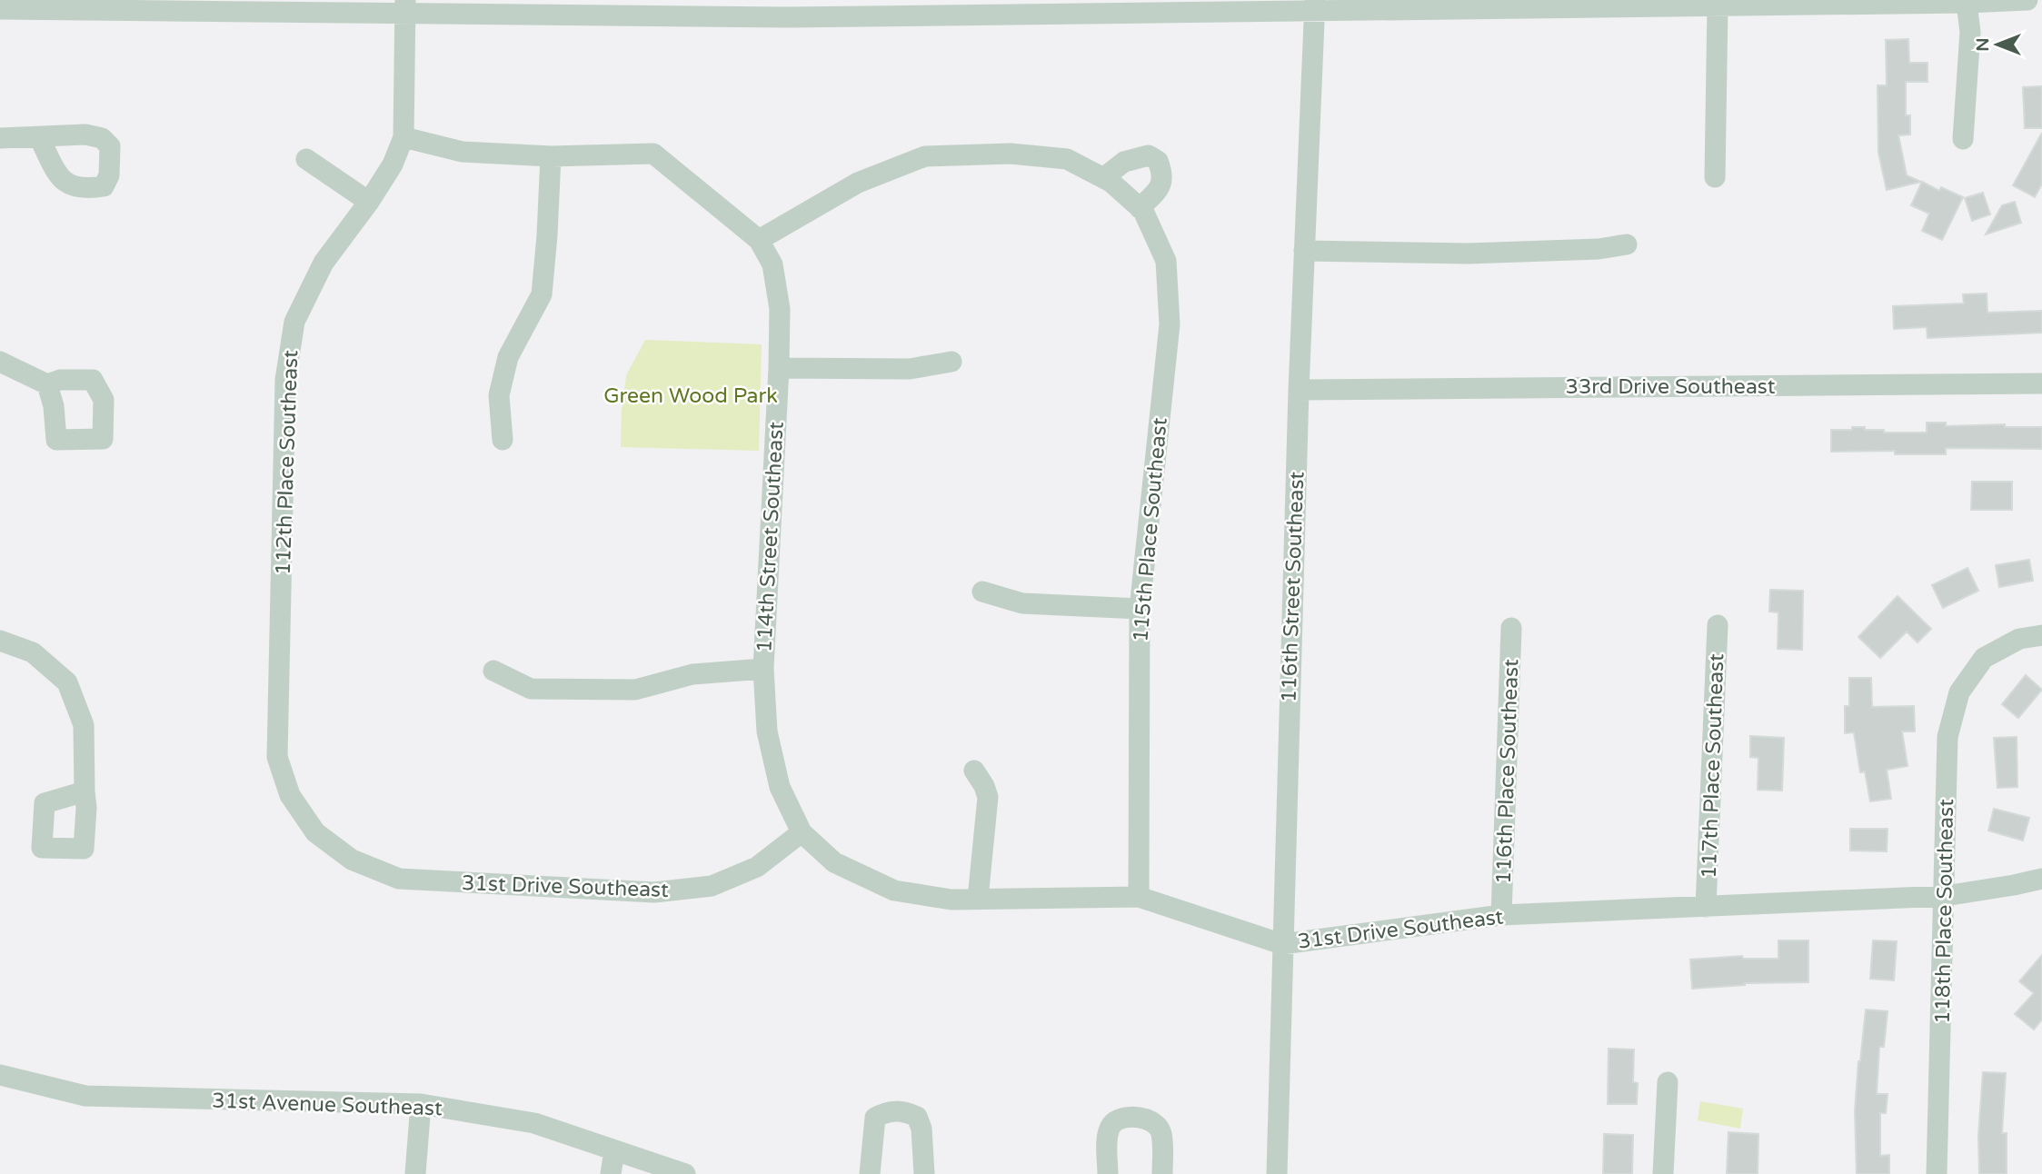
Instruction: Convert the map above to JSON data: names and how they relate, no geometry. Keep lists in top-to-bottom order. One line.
{"streets":{"street":["33rd Drive Southeast","112th Place Southeast","115th Place Southeast","114th Street Southeast","116th Street Southeast","117th Place Southeast","116th Place Southeast","31st Drive Southeast","118th Place Southeast","31st Avenue Southeast"]},"crossings":[["33rd Drive Southeast","116th Street Southeast"],["112th Place Southeast","31st Drive Southeast"],["115th Place Southeast","114th Street Southeast"],["115th Place Southeast","31st Drive Southeast"],["114th Street Southeast","31st Drive Southeast"],["116th Street Southeast","31st Drive Southeast"],["117th Place Southeast","31st Drive Southeast"],["116th Place Southeast","31st Drive Southeast"],["31st Drive Southeast","118th Place Southeast"]],"parks":["Green Wood Park"],"north":"left"}
